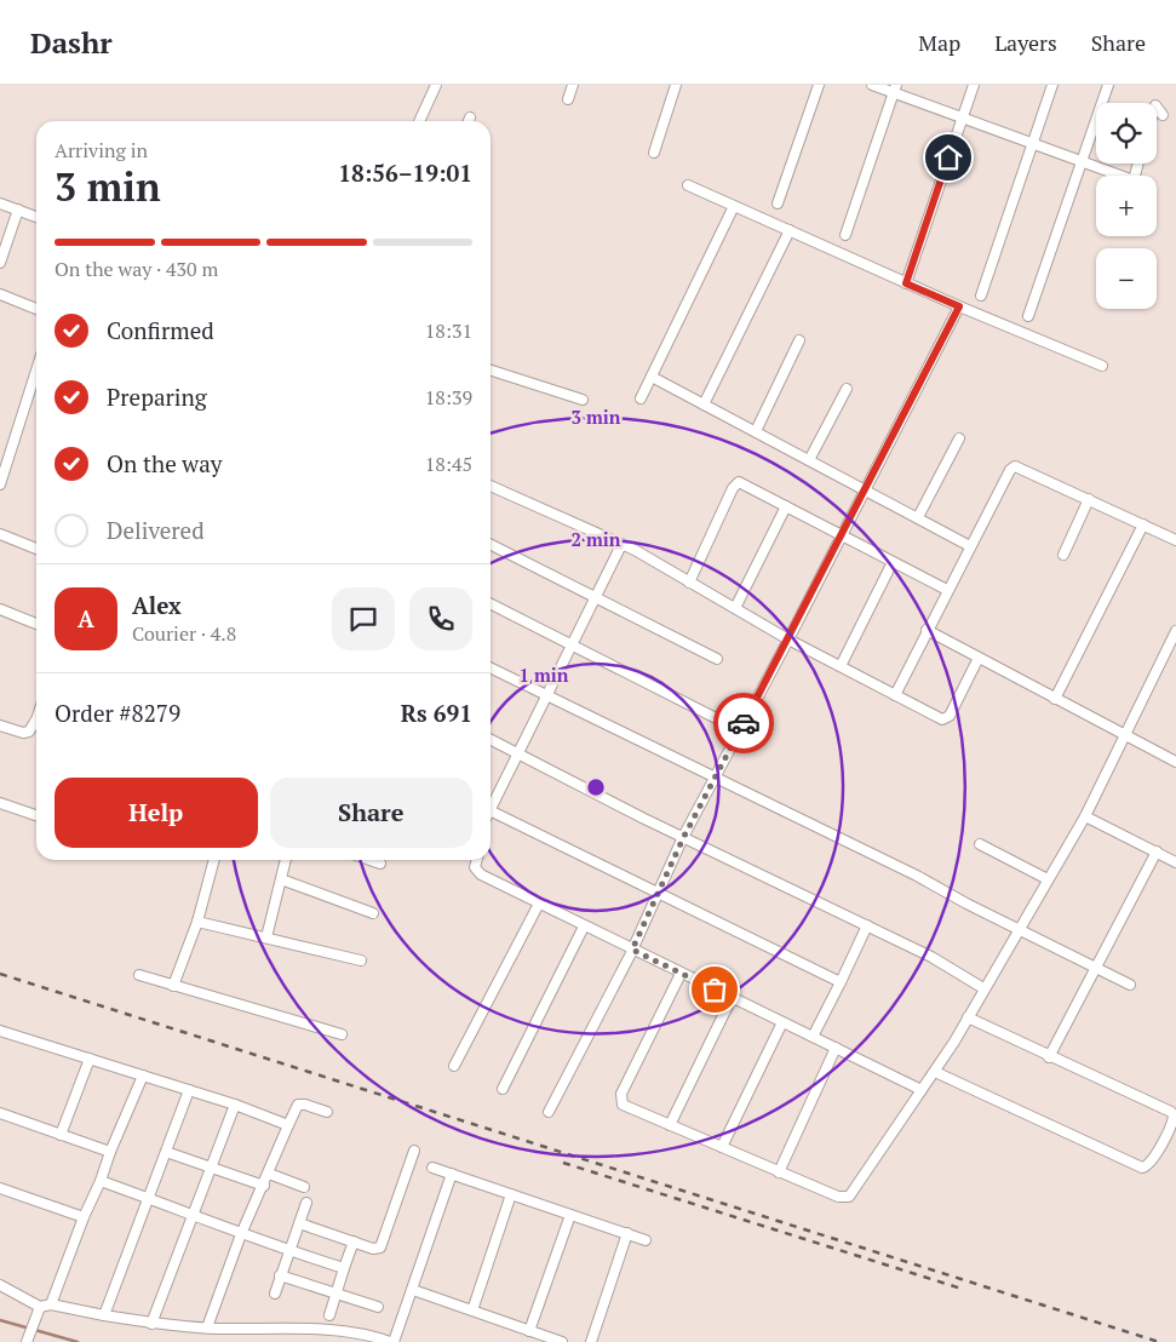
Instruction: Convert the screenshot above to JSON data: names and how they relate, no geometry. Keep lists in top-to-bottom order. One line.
{"page":{"header":"Dashr","nav":["Map","Layers","Share"],"map_buttons":["+","−"],"heading":["3 min","Arriving in","18:56–19:01"],"panel":["Alex","Courier · 4.8","Order #8279","Rs 691"],"bar":"On the way · 430 m","list":[["Confirmed","18:31"],["Preparing","18:39"],["On the way","18:45"],"Delivered"],"round":"A","buttons":["Help","Share"]},"rings":["3 min","2 min","1 min"]}
